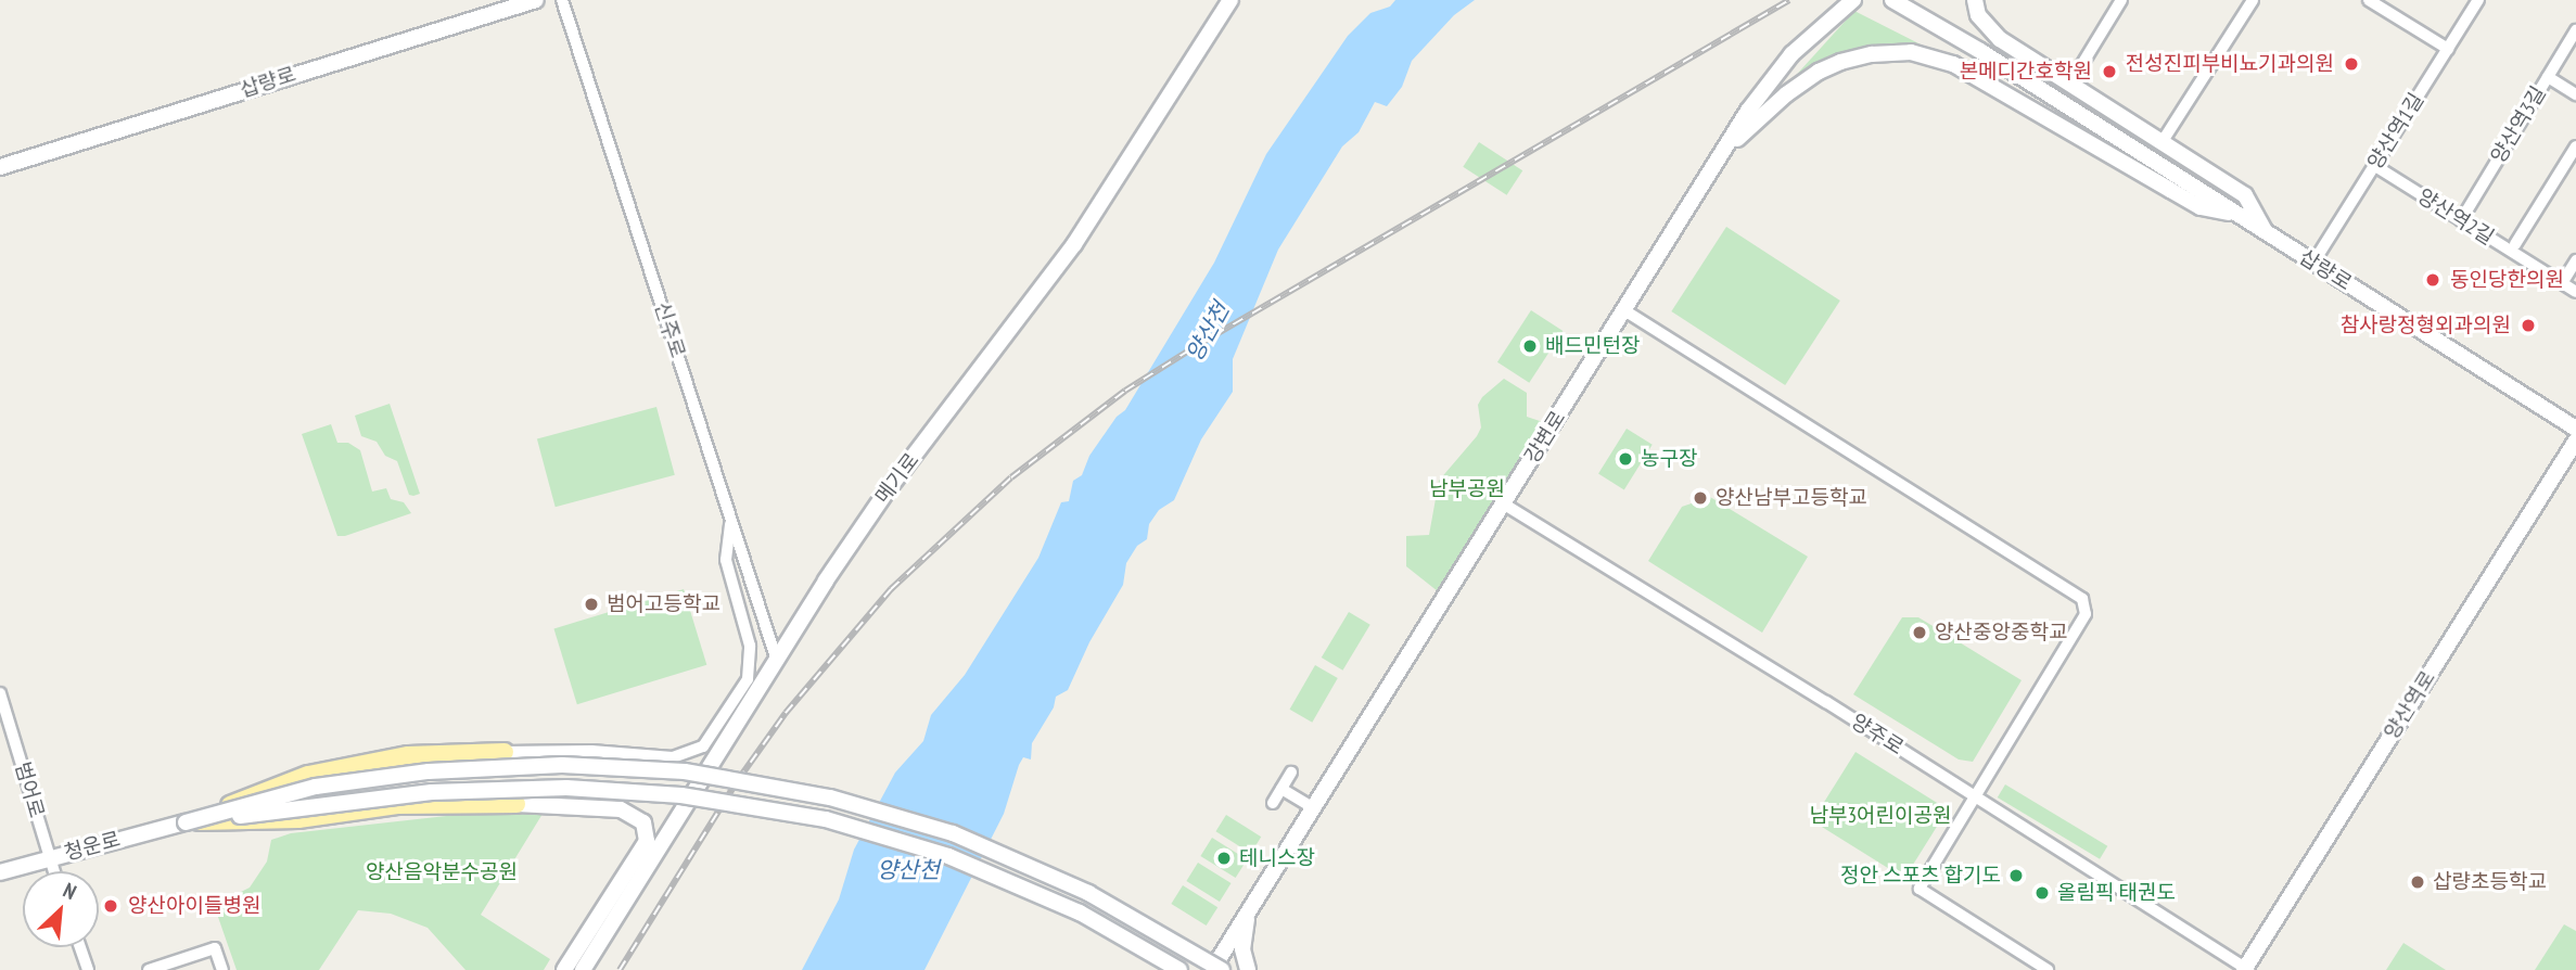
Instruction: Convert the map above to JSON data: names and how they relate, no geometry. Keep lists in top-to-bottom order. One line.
{"streets":{"street":["삽량로","양산역3길","양산역1길","양산역2길","신주로","강변로","메기로","양산역로","양주로","범어로","청운로"]},"crossings":[["삽량로","양산역1길"],["양산역3길","양산역2길"],["양산역1길","양산역2길"],["신주로","메기로"],["강변로","양주로"],["양산역로","양주로"],["범어로","청운로"]],"water":["양산천"],"parks":["남부공원","남부3어린이공원","양산음악분수공원"],"places":["전성진피부비뇨기과의원","본메디간호학원","동인당한의원","참사랑정형외과의원","배드민턴장","농구장","양산남부고등학교","범어고등학교","양산중앙중학교","테니스장","정안 스포츠 합기도","삽량초등학교","올림픽 태권도","양산아이들병원"],"north":"top right"}
